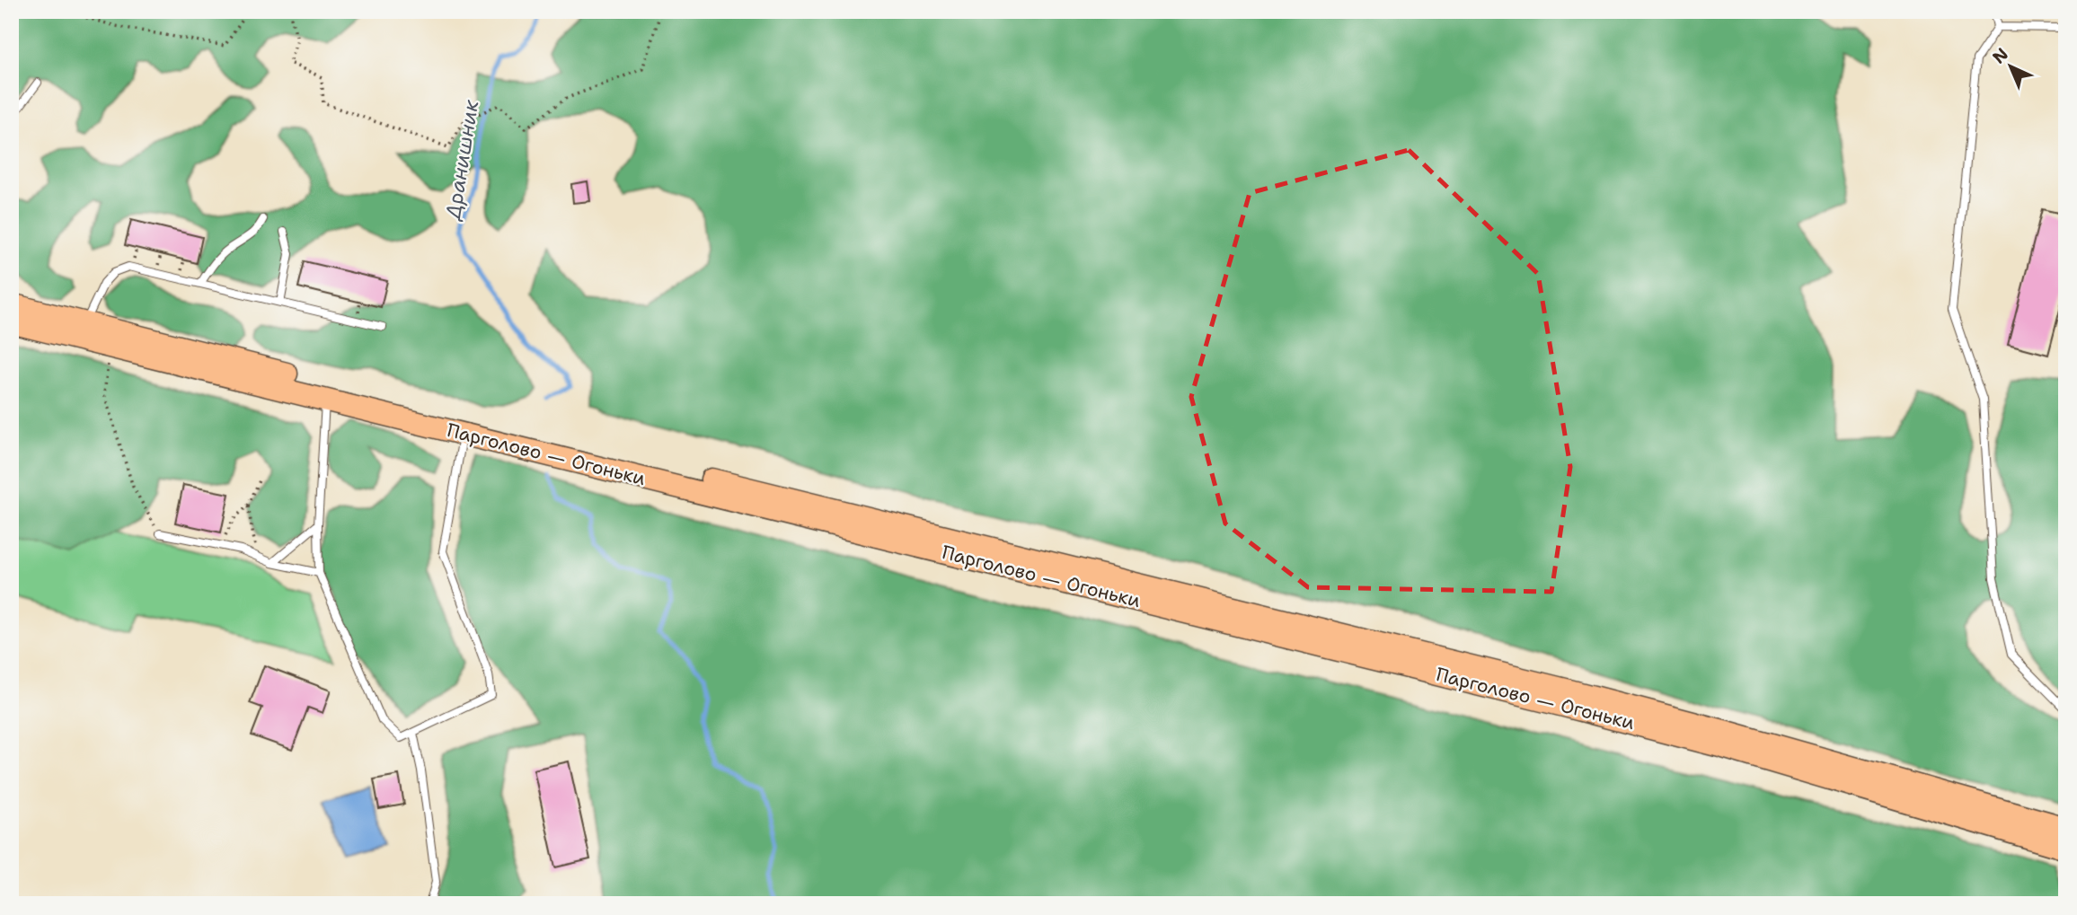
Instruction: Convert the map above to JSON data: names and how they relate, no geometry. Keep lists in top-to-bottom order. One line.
{"streets":{"main road":["Парголово — Огоньки"]},"water":["Дранишник"],"north":"top left"}
